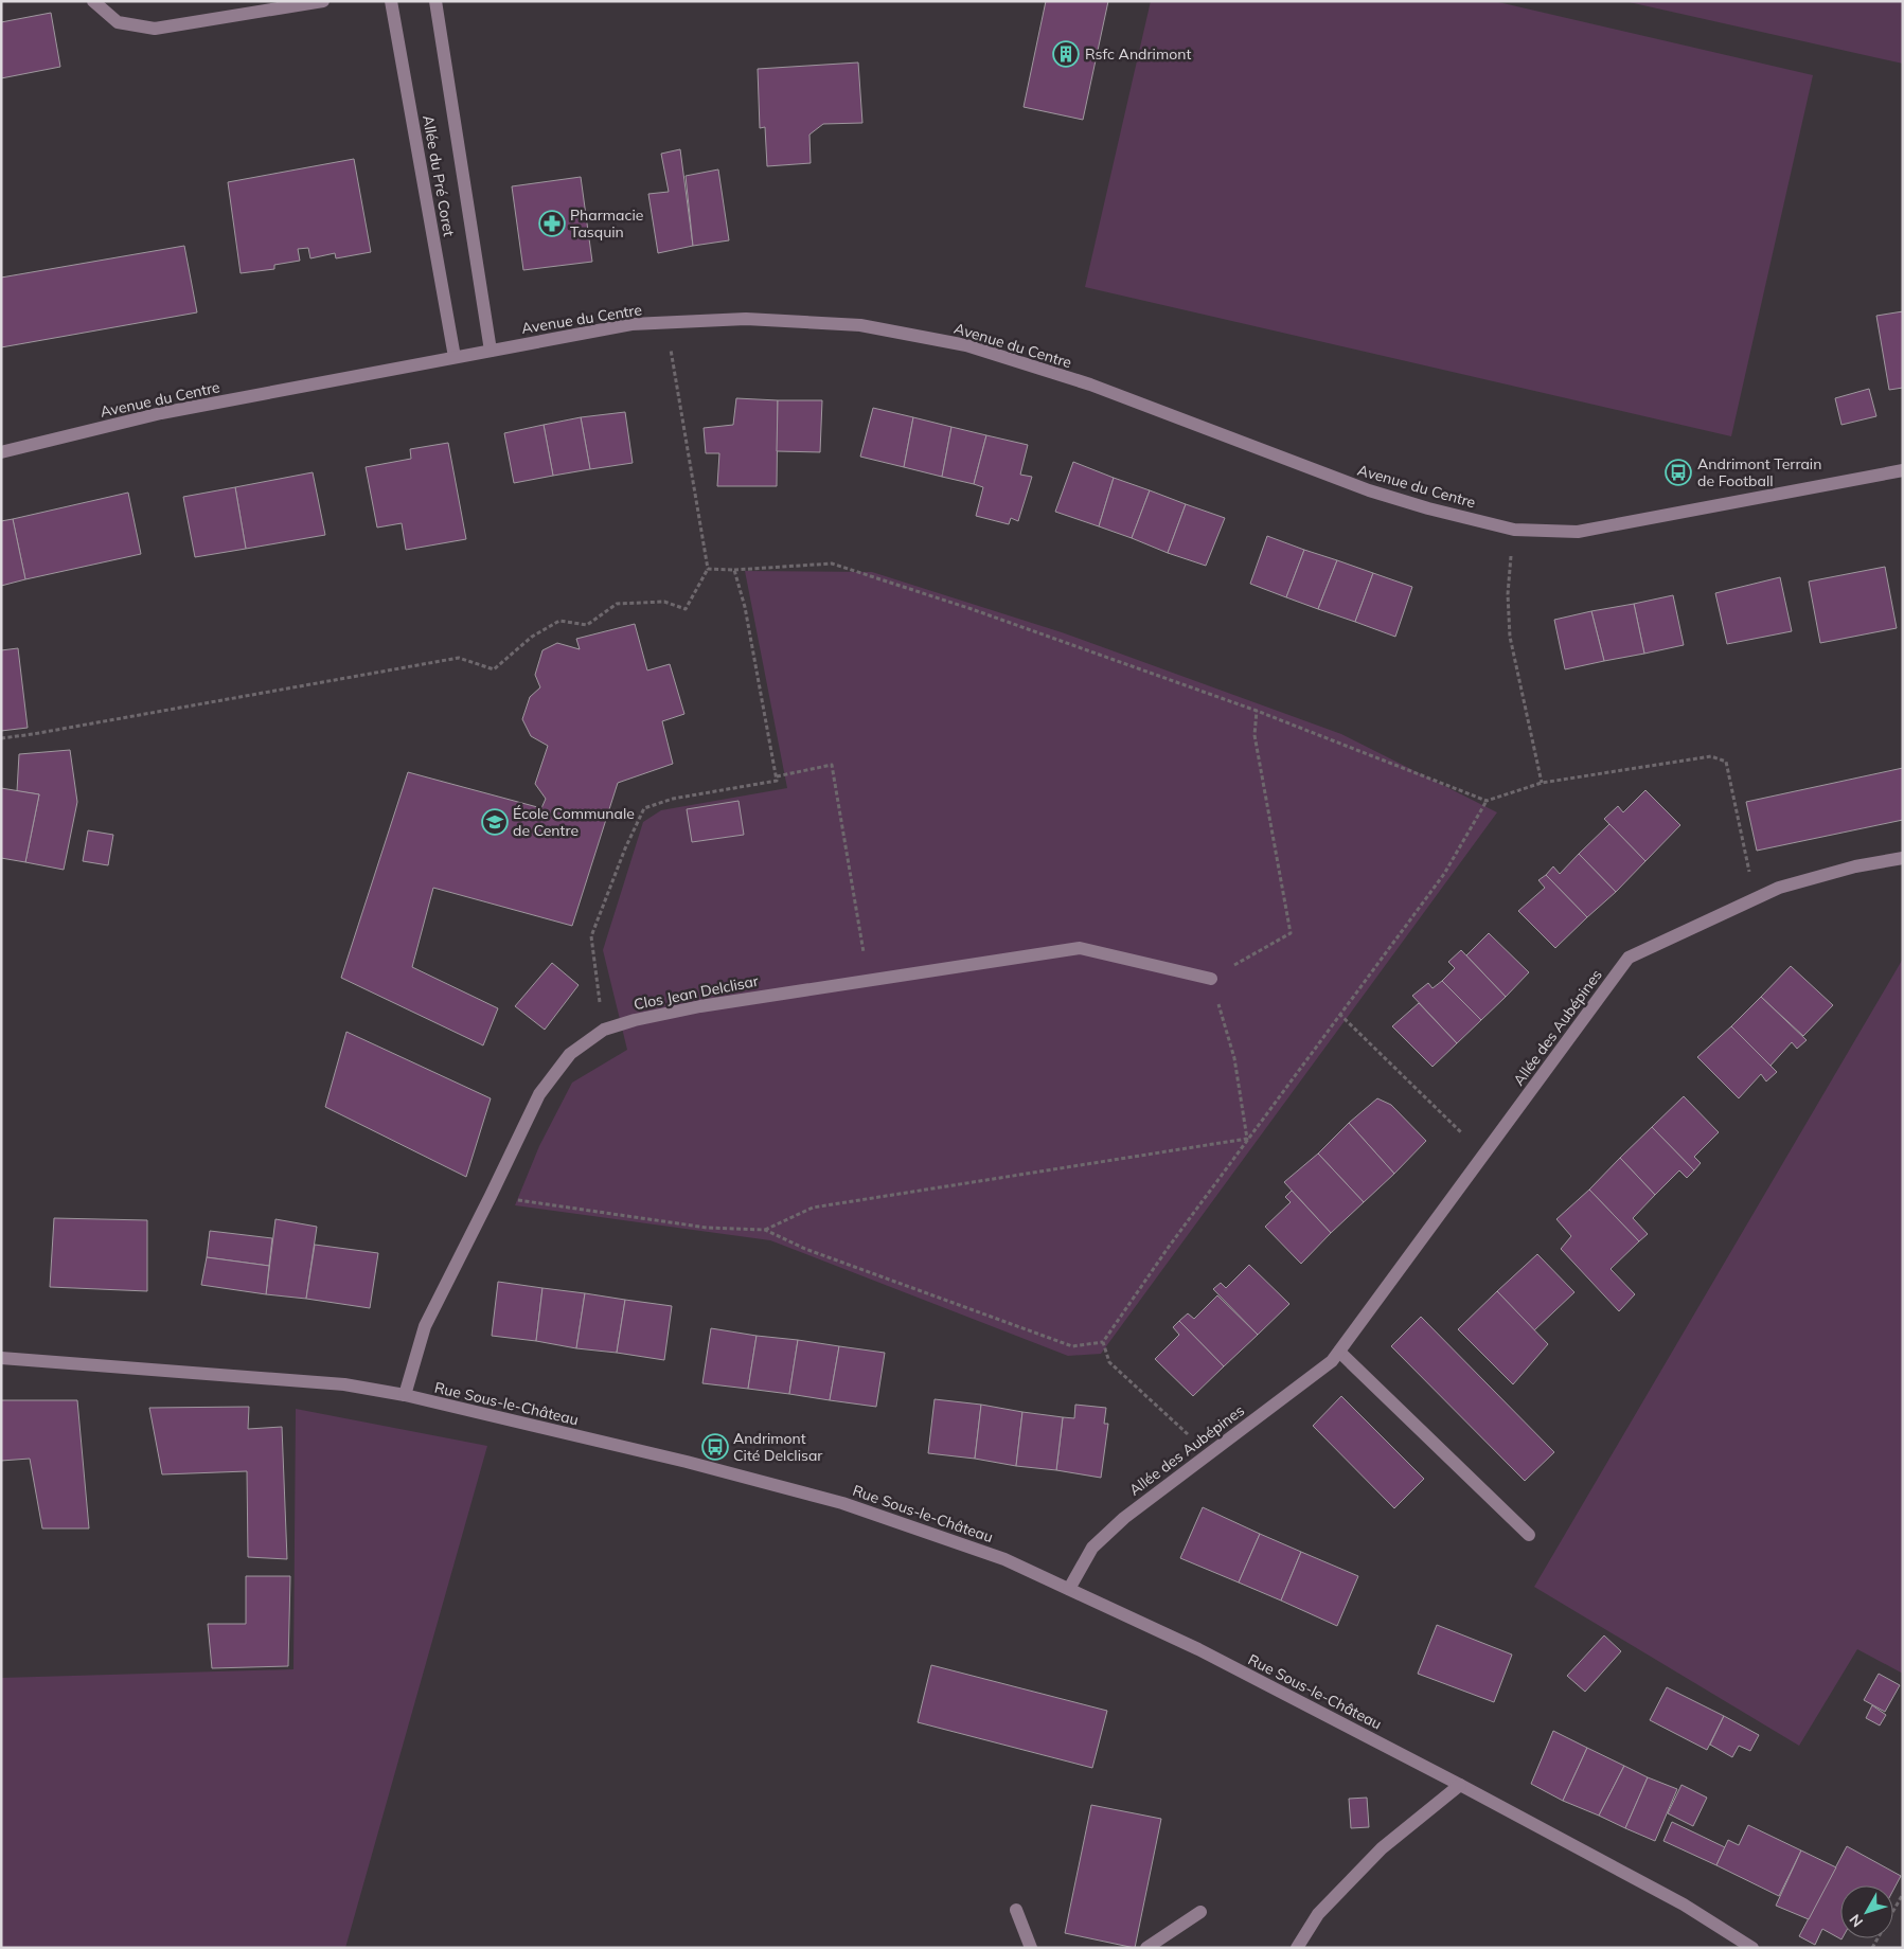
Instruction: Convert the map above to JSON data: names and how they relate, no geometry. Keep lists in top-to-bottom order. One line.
{"streets":{"street":["Allée du Pré Coret","Avenue du Centre","Clos Jean Delclisar","Allée des Aubépines","Rue Sous-le-Château"]},"crossings":[["Allée du Pré Coret","Avenue du Centre"],["Clos Jean Delclisar","Rue Sous-le-Château"],["Allée des Aubépines","Rue Sous-le-Château"]],"places":{"building":["Rsfc Andrimont"],"pharmacy":["Pharmacie Tasquin"],"bus stop":["Andrimont Terrain de Football","Andrimont Cité Delclisar"],"school or university":["École Communale de Centre"]},"north":"bottom left"}
